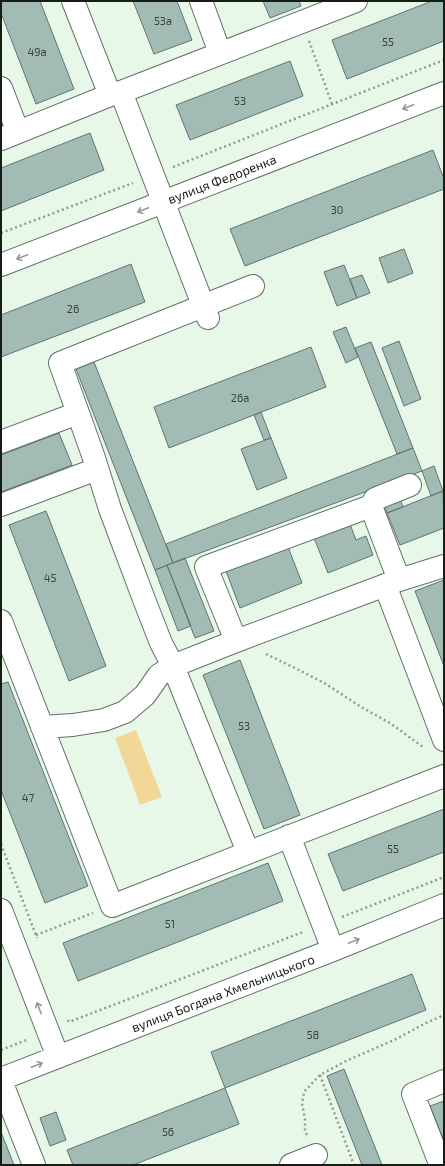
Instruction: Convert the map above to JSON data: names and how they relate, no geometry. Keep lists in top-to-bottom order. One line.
{"streets":{"street":["вулиця Федоренка","вулиця Богдана Хмельницького"]},"house_numbers":["53а","55","49а","53","30","26","26а","45","53","47","55","51","58","56"]}
